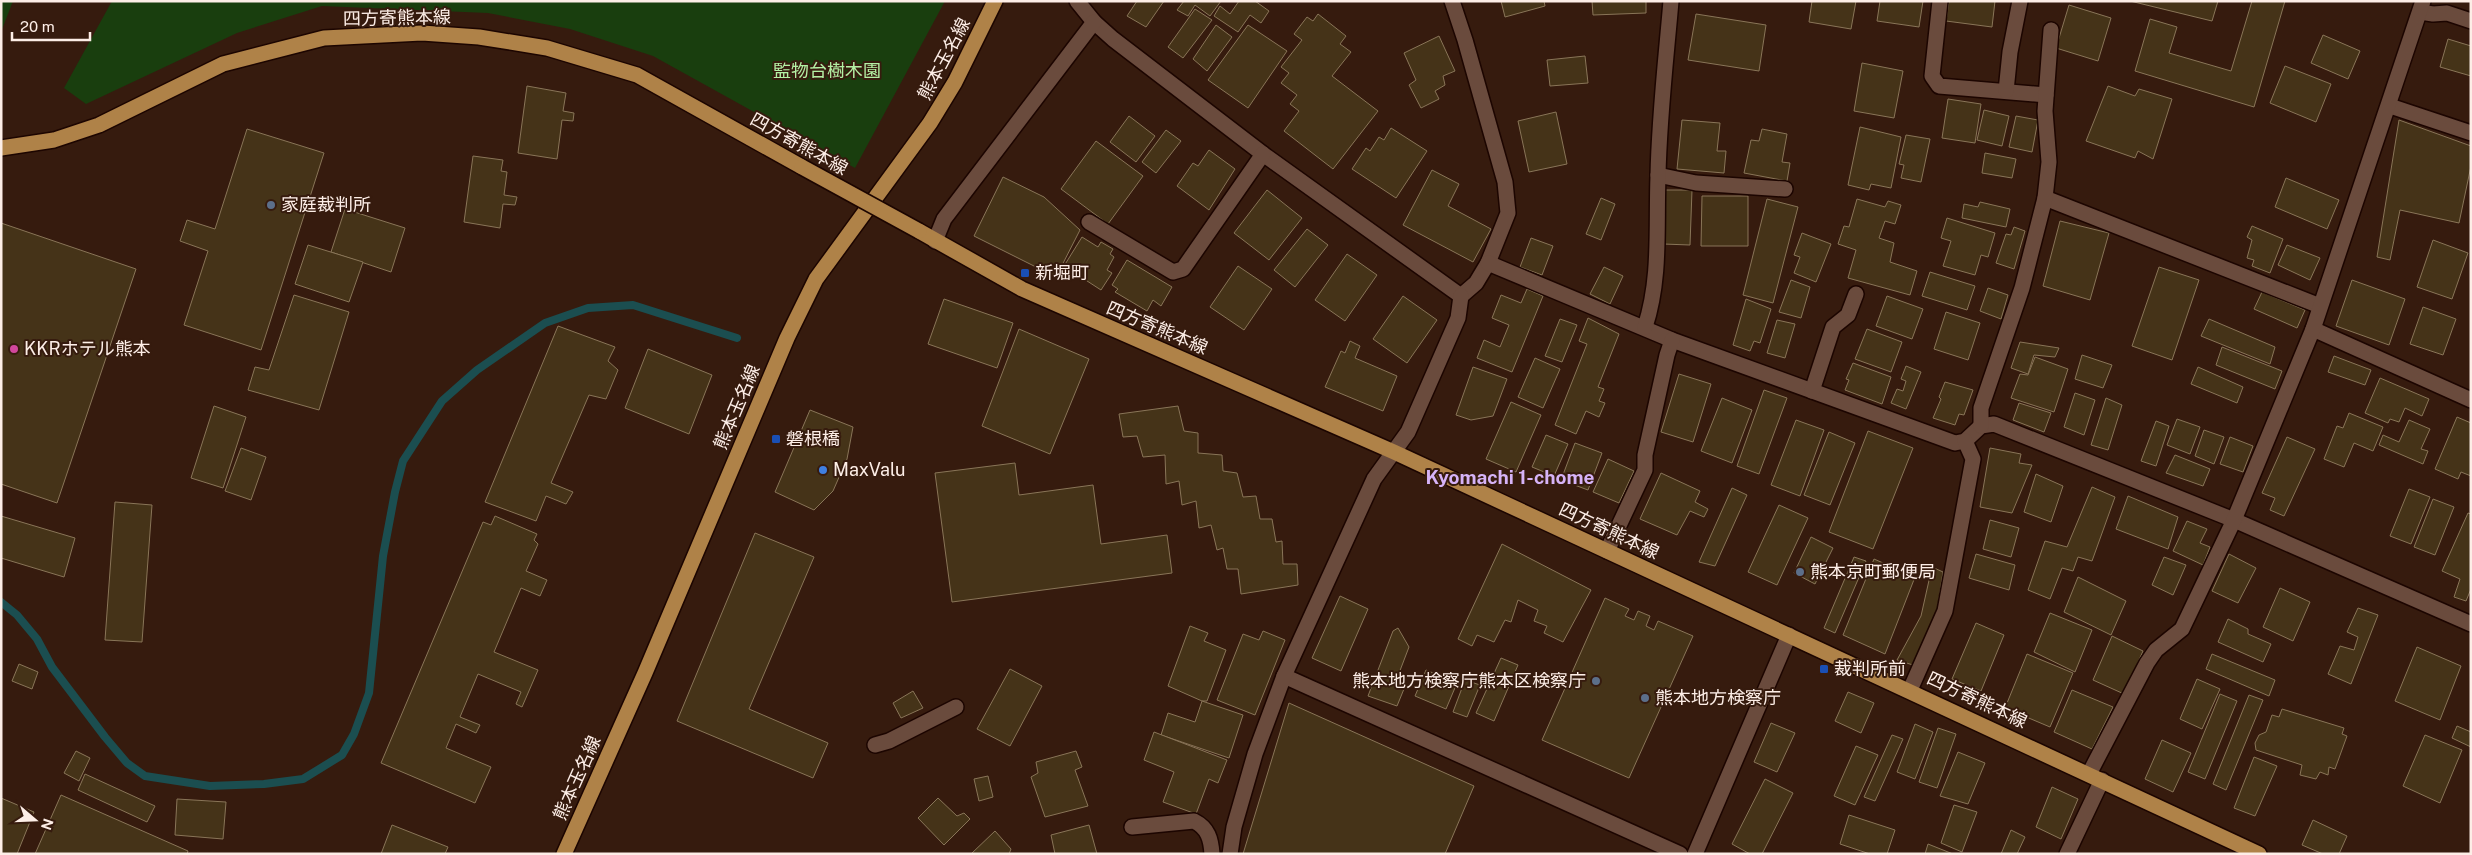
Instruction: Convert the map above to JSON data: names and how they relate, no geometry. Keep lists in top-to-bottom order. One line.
{"streets":{"main road":["四方寄熊本線","熊本玉名線"]},"districts":["Kyomachi 1-chome"],"parks":["監物台樹木園"],"places":{"other":["家庭裁判所","KKRホテル熊本","MaxValu","熊本京町郵便局","熊本地方検察庁熊本区検察庁","熊本地方検察庁"],"transit":["新堀町","磐根橋","裁判所前"]},"scale_bar":"20 m","north":"right"}
